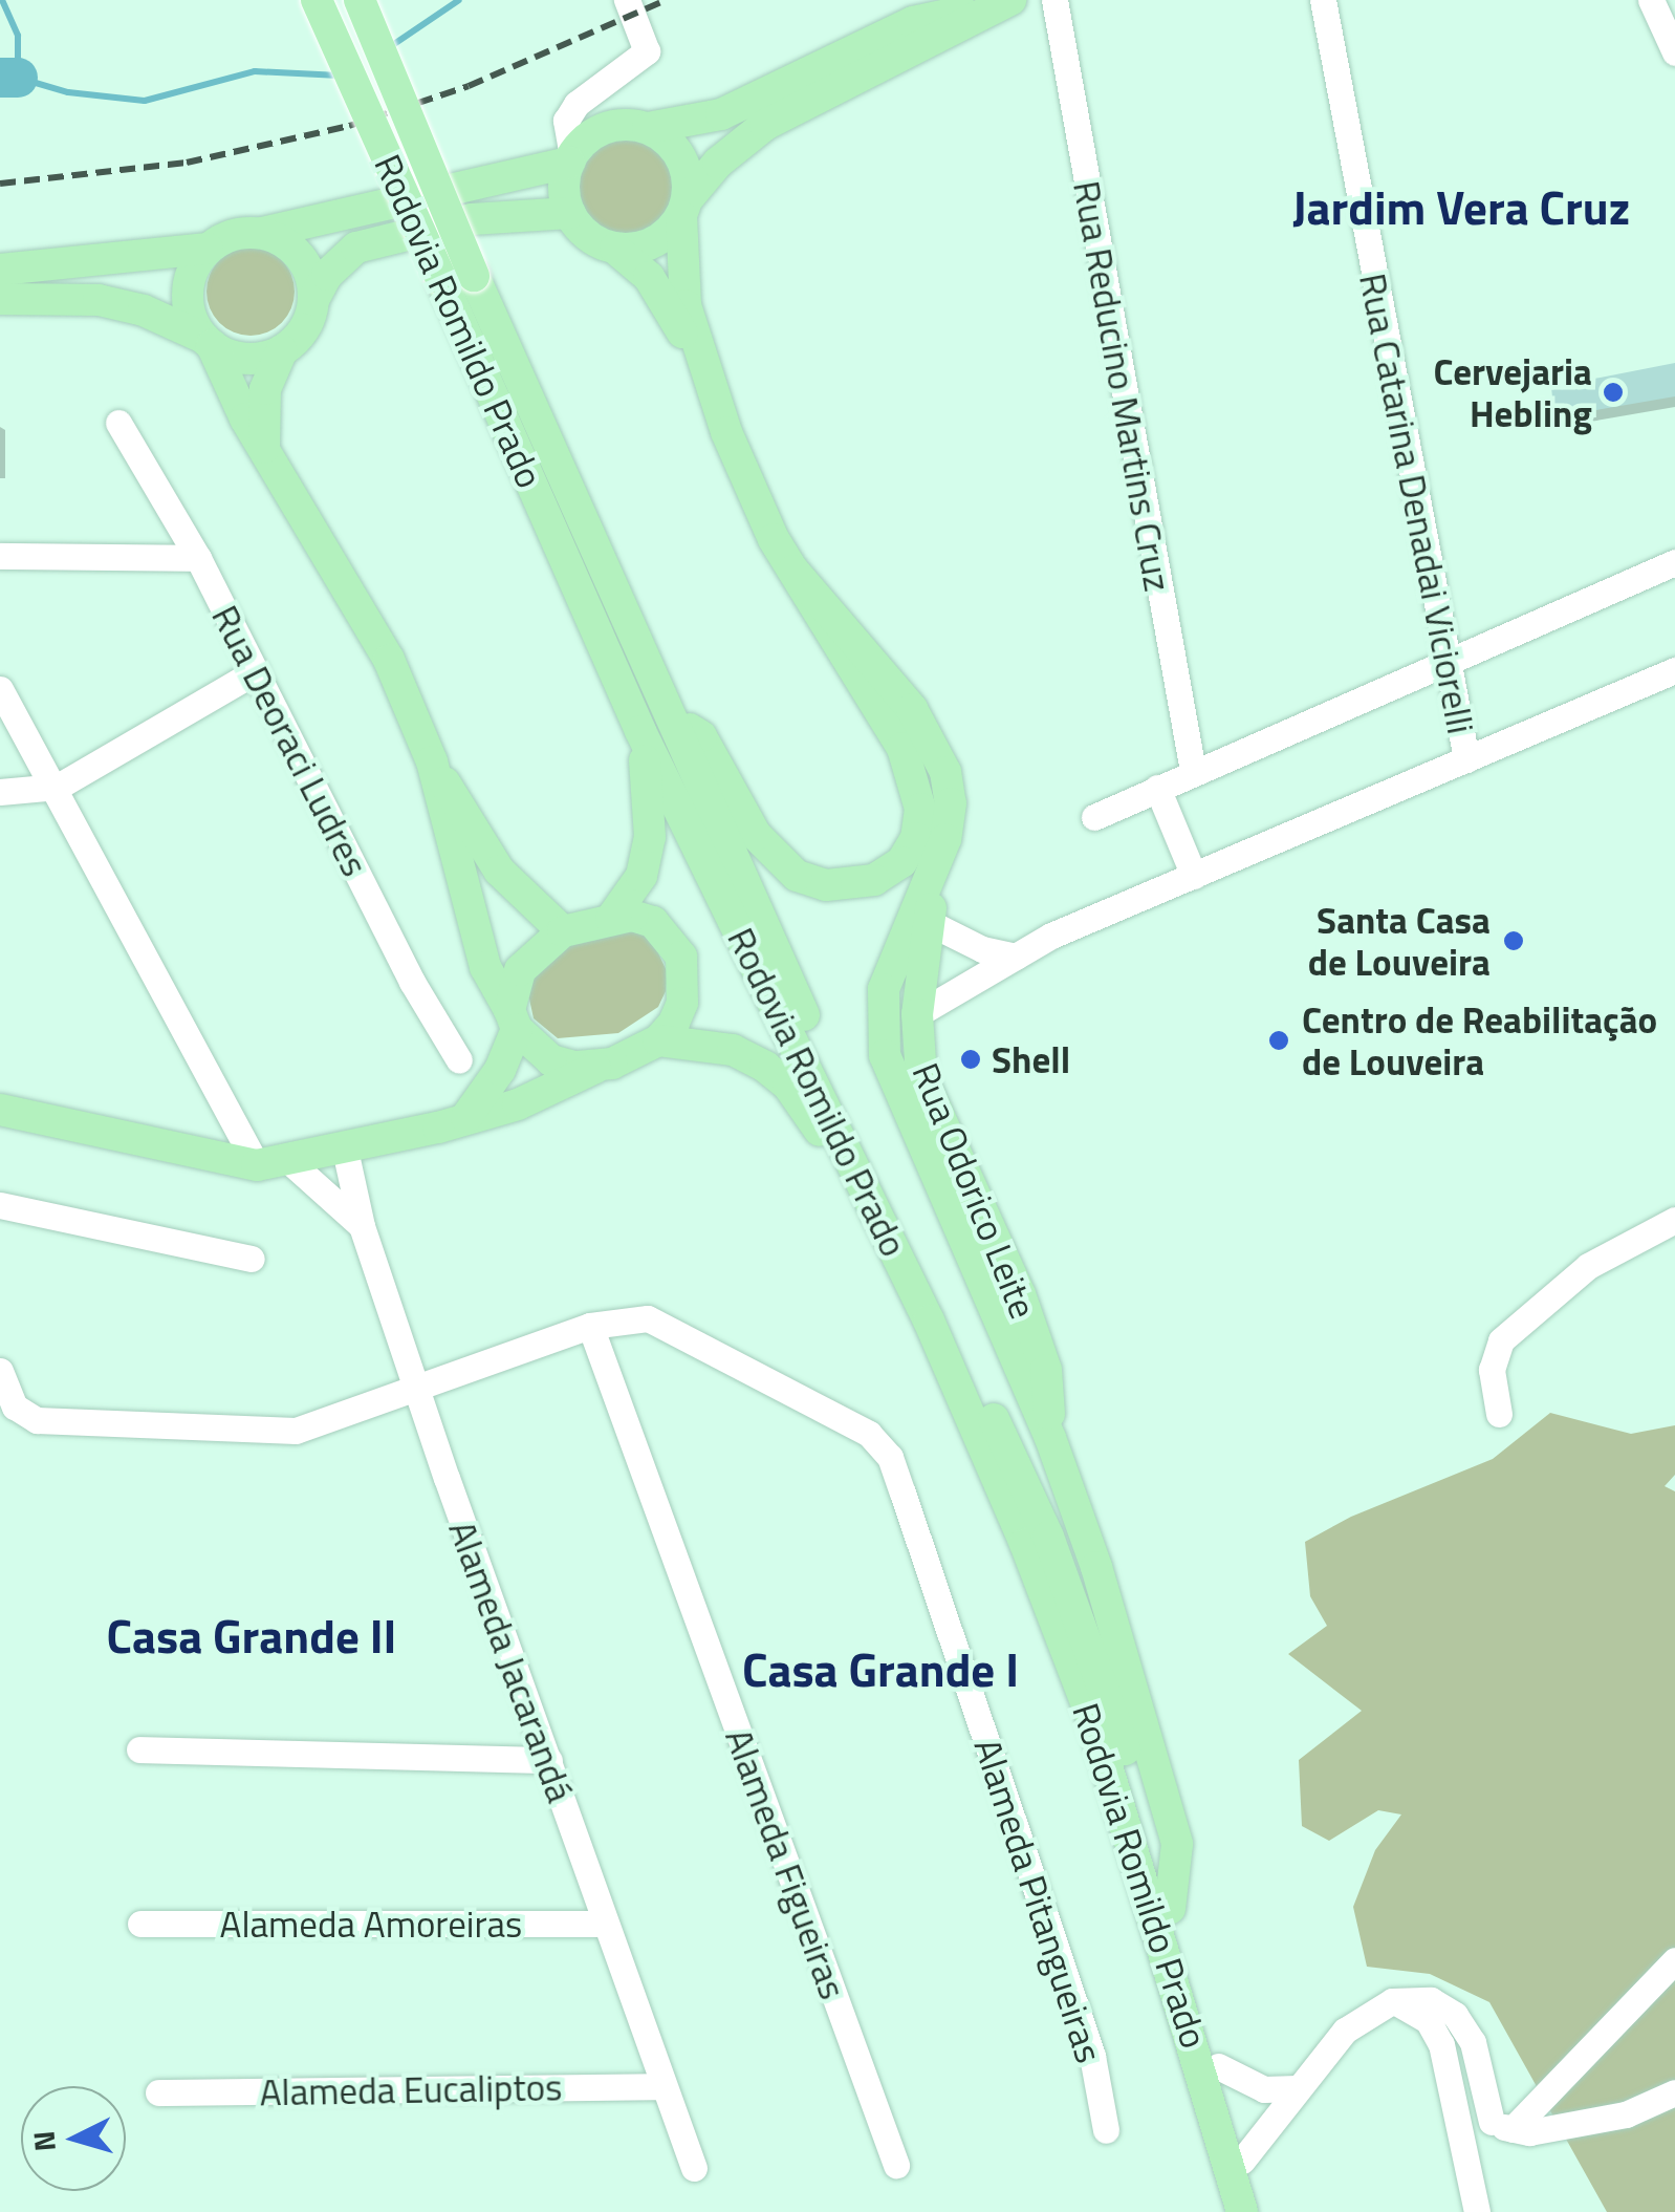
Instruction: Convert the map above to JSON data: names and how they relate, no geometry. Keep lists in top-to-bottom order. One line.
{"streets":{"main road":["Rodovia Romildo Prado","Rua Odorico Leite"],"street":["Rua Reducino Martins Cruz","Rua Catarina Denadai Viciorelli","Rua Deoraci Ludres","Alameda Jacarandá","Alameda Figueiras","Alameda Pitangueiras","Alameda Amoreiras","Alameda Eucaliptos"]},"crossings":[["Alameda Jacarandá","Alameda Pitangueiras"],["Alameda Jacarandá","Alameda Amoreiras"],["Alameda Jacarandá","Alameda Eucaliptos"],["Alameda Figueiras","Alameda Pitangueiras"]],"districts":["Jardim Vera Cruz","Casa Grande II","Casa Grande I"],"places":["Cervejaria Hebling","Santa Casa de Louveira","Centro de Reabilitação de Louveira","Shell"],"north":"left"}
